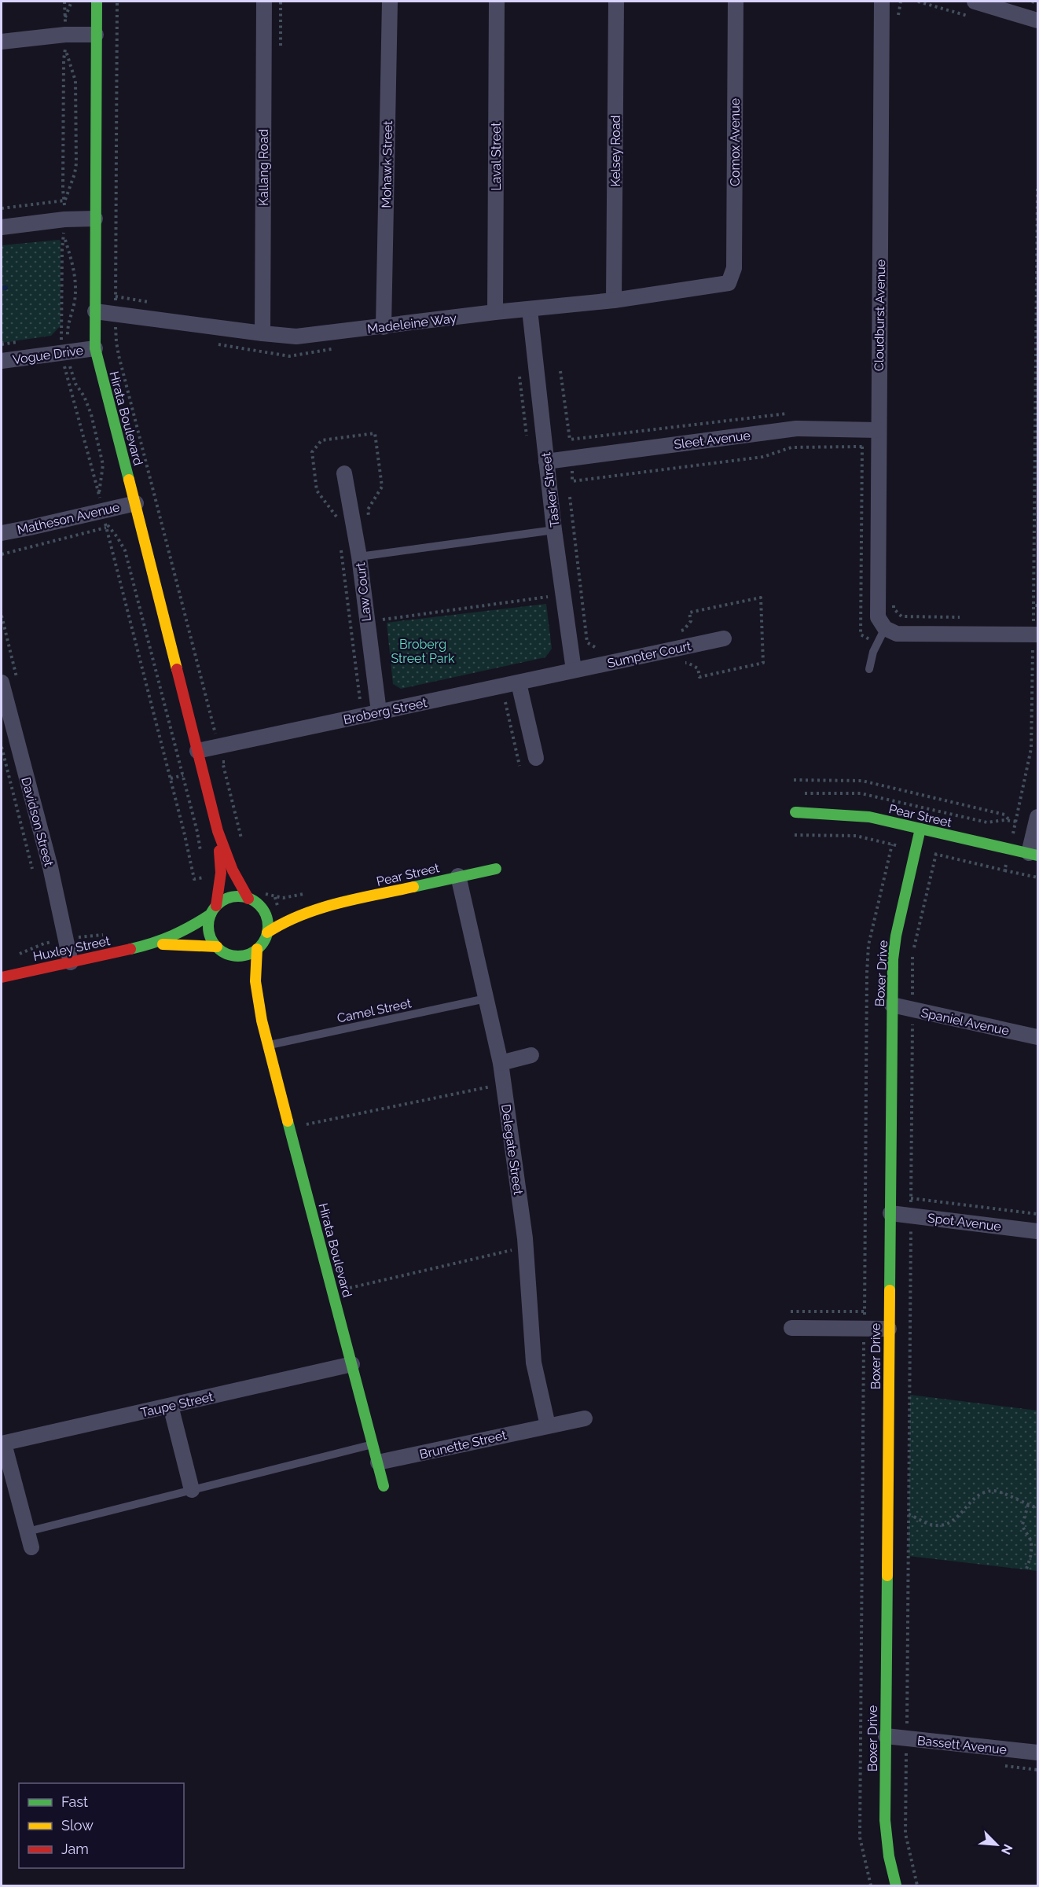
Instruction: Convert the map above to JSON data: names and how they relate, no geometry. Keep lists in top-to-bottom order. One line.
{"streets":{"street":["Comox Avenue","Kelsey Road","Laval Street","Mohawk Street","Kallang Road","Cloudburst Avenue","Madeleine Way","Vogue Drive","Hirata Boulevard","Sleet Avenue","Tasker Street","Matheson Avenue","Law Court","Sumpter Court","Broberg Street","Pear Street","Davidson Street","Huxley Street","Boxer Drive","Spaniel Avenue","Delegate Street","Spot Avenue","Taupe Street","Brunette Street","Bassett Avenue"],"lane":["Camel Street"]},"crossings":[["Comox Avenue","Madeleine Way"],["Kelsey Road","Madeleine Way"],["Laval Street","Madeleine Way"],["Mohawk Street","Madeleine Way"],["Kallang Road","Madeleine Way"],["Cloudburst Avenue","Sleet Avenue"],["Madeleine Way","Hirata Boulevard"],["Madeleine Way","Tasker Street"],["Vogue Drive","Hirata Boulevard"],["Hirata Boulevard","Matheson Avenue"],["Hirata Boulevard","Broberg Street"],["Hirata Boulevard","Pear Street"],["Hirata Boulevard","Huxley Street"],["Hirata Boulevard","Camel Street"],["Hirata Boulevard","Taupe Street"],["Hirata Boulevard","Brunette Street"],["Sleet Avenue","Tasker Street"],["Tasker Street","Sumpter Court"],["Tasker Street","Broberg Street"],["Law Court","Broberg Street"],["Sumpter Court","Broberg Street"],["Pear Street","Huxley Street"],["Pear Street","Boxer Drive"],["Pear Street","Delegate Street"],["Davidson Street","Huxley Street"],["Boxer Drive","Spaniel Avenue"],["Boxer Drive","Spot Avenue"],["Boxer Drive","Bassett Avenue"],["Camel Street","Delegate Street"],["Delegate Street","Brunette Street"]],"parks":["Broberg Street Park"],"legend":["Fast","Slow","Jam"],"north":"bottom right"}
